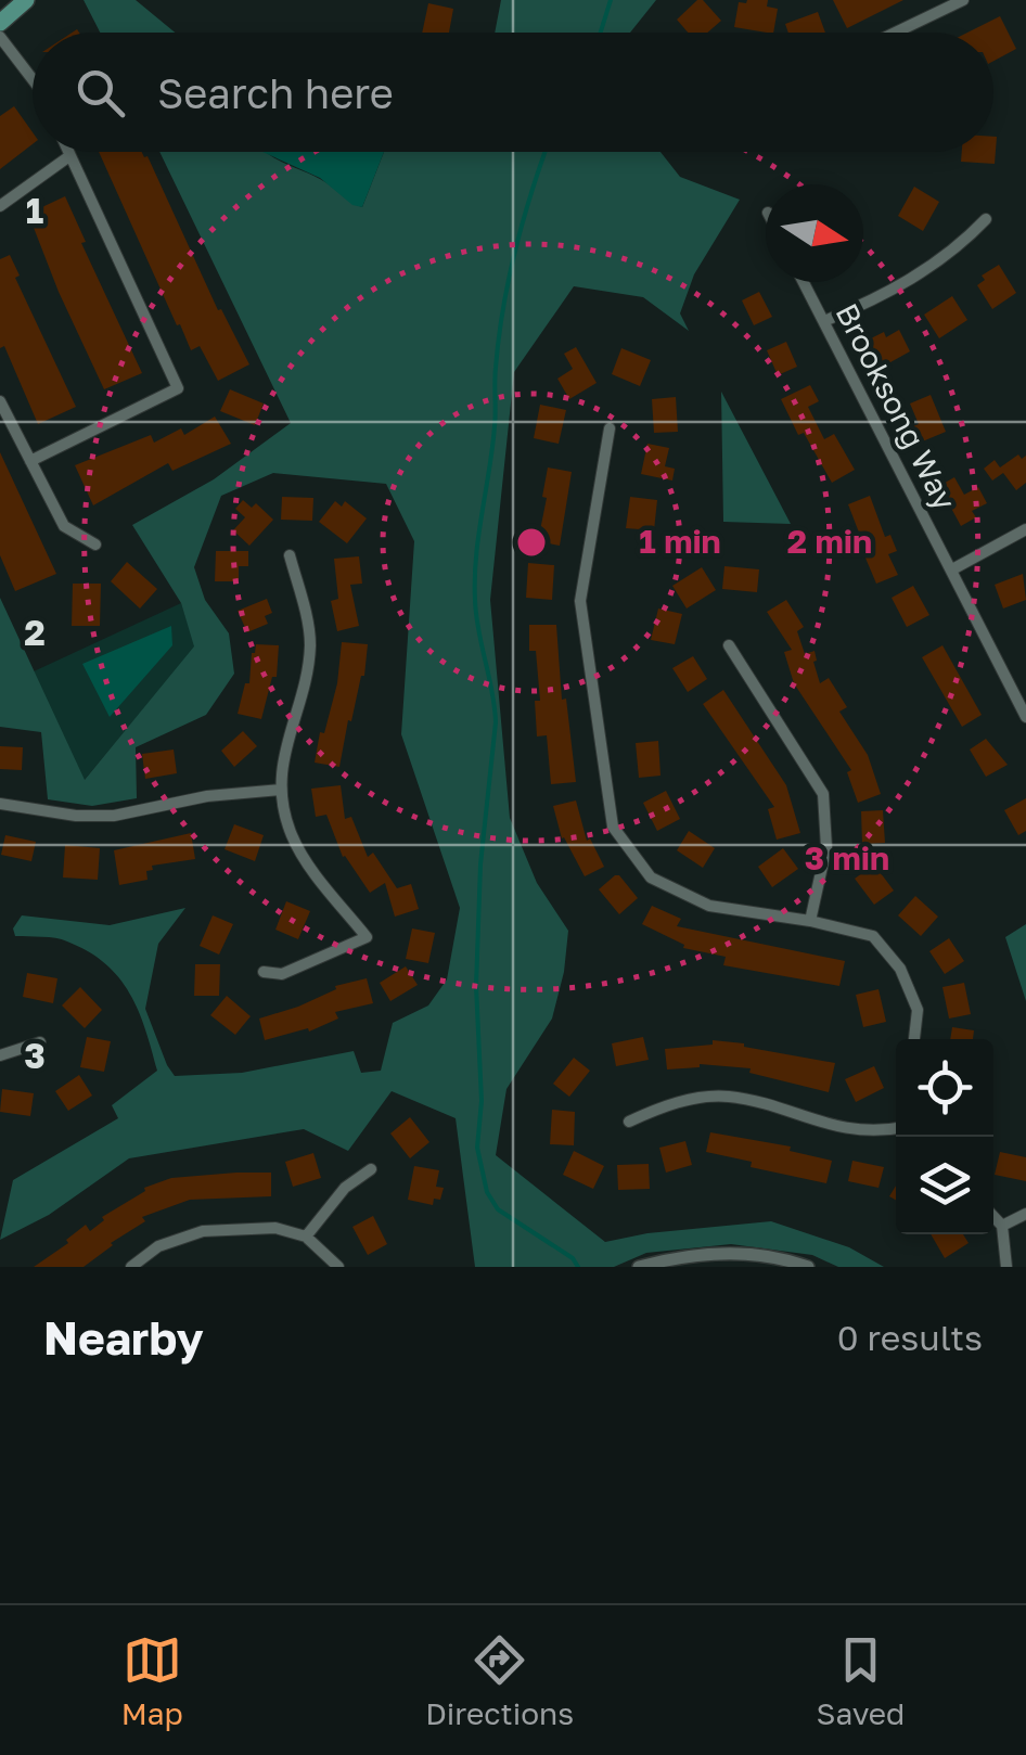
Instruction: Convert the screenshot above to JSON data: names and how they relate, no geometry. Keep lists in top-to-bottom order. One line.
{"streets":{"street":["Brooksong Way"]},"north":"right","page":{"search":"Search here","heading":["Nearby","0 results"],"nav":["Map","Directions","Saved"]},"grid":{"rows":["1","2","3"]},"rings":["1 min","2 min","3 min"]}
